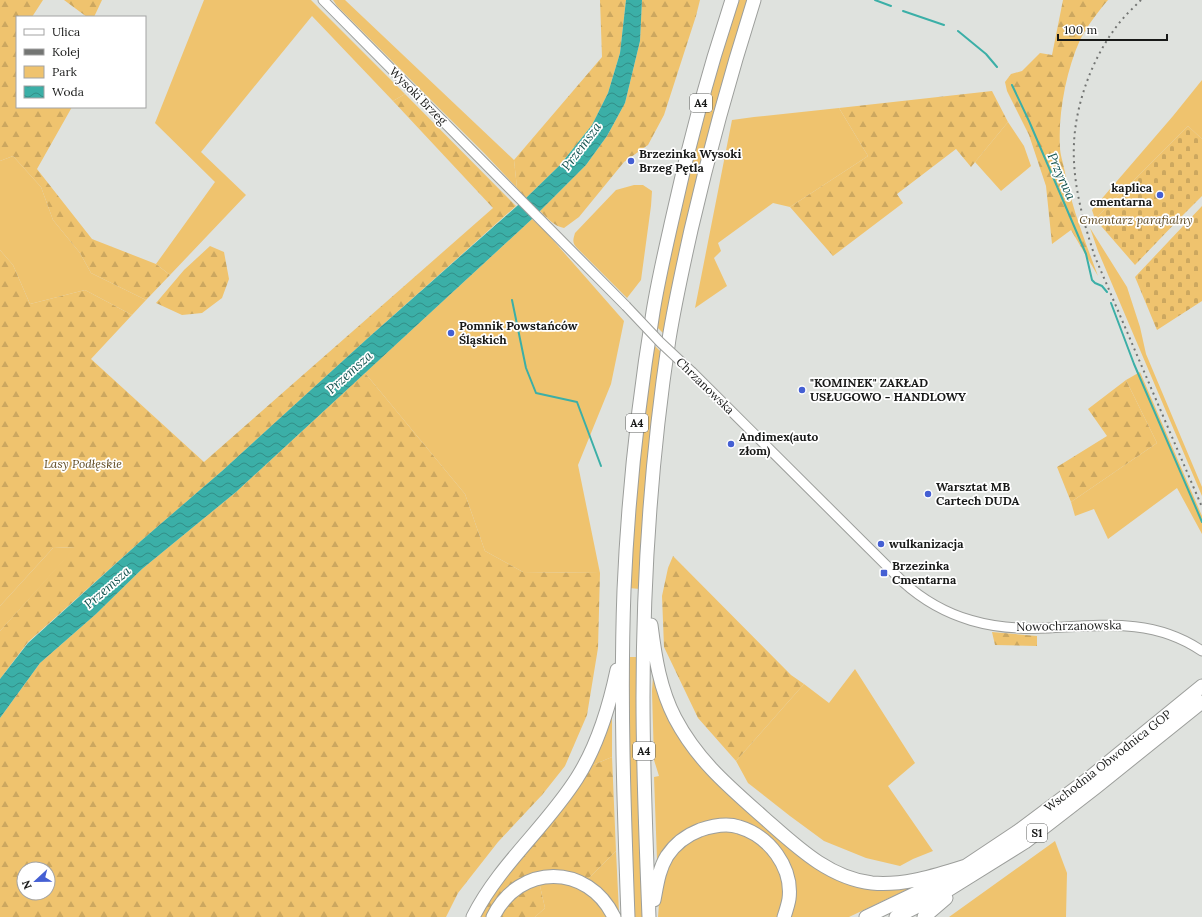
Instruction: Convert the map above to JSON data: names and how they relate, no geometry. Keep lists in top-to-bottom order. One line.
{"streets":{"highway":["A4","Wschodnia Obwodnica GOP","S1"],"street":["Wysoki Brzeg","Chrzanowska","Nowochrzanowska"]},"crossings":[["Wysoki Brzeg","Chrzanowska"],["Chrzanowska","Nowochrzanowska"]],"water":["Przemsza","Przyrwa"],"parks":["Cmentarz parafialny","Lasy Podłęskie"],"places":{"other":["Brzezinka Wysoki Brzeg Pętla","kaplica cmentarna","Pomnik Powstańców Śląskich","\"KOMINEK\" ZAKŁAD USŁUGOWO - HANDLOWY","Andimex(auto złom)","Warsztat MB Cartech DUDA","wulkanizacja"],"transit":["Brzezinka Cmentarna"]},"legend":["Ulica","Kolej","Park","Woda"],"scale_bar":"100 m","north":"left"}
